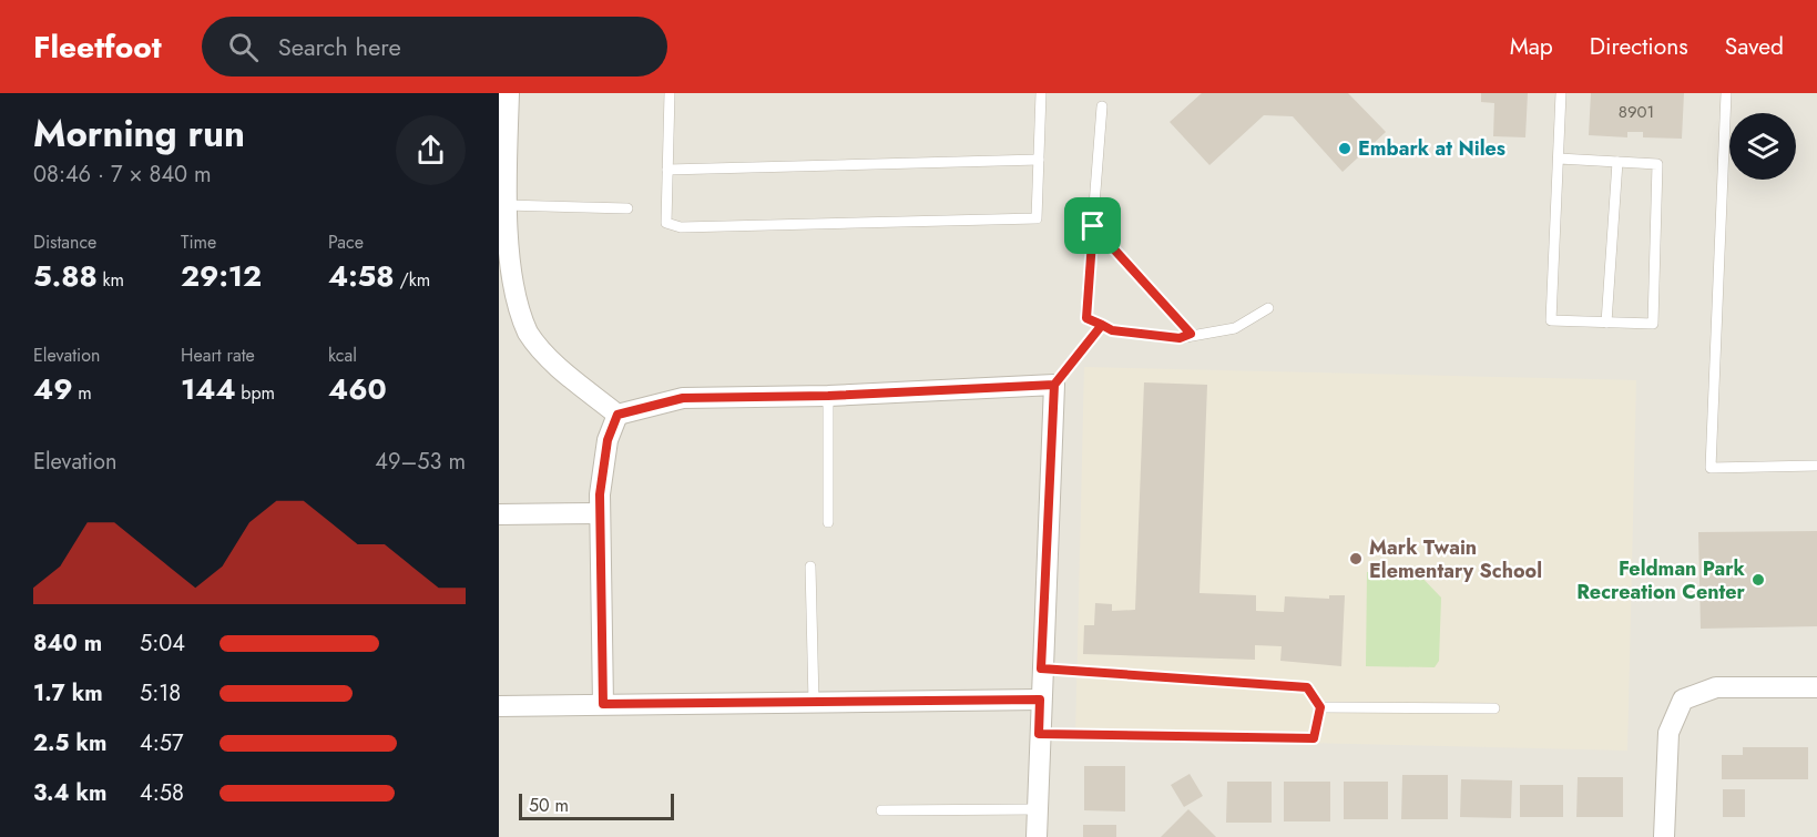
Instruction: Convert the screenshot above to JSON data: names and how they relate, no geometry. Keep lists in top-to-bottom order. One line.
{"places":["Embark at Niles","Mark Twain Elementary School","Feldman Park Recreation Center"],"house_numbers":["8901"],"scale_bar":"50 m","page":{"header":"Fleetfoot","search":"Search here","nav":["Map","Directions","Saved"],"heading":["Morning run","08:46 · 7 × 840 m"],"stats":[["Distance","5.88 km"],["Time","29:12"],["Pace","4:58 /km"],["Elevation","49 m"],["Heart rate","144 bpm"],["kcal","460"]],"chart":["Elevation","49–53 m"],"list":[{"name":"840 m","note":"5:04"},{"name":"1.7 km","note":"5:18"},{"name":"2.5 km","note":"4:57"},{"name":"3.4 km","note":"4:58"}],"scale":"50 m"}}
